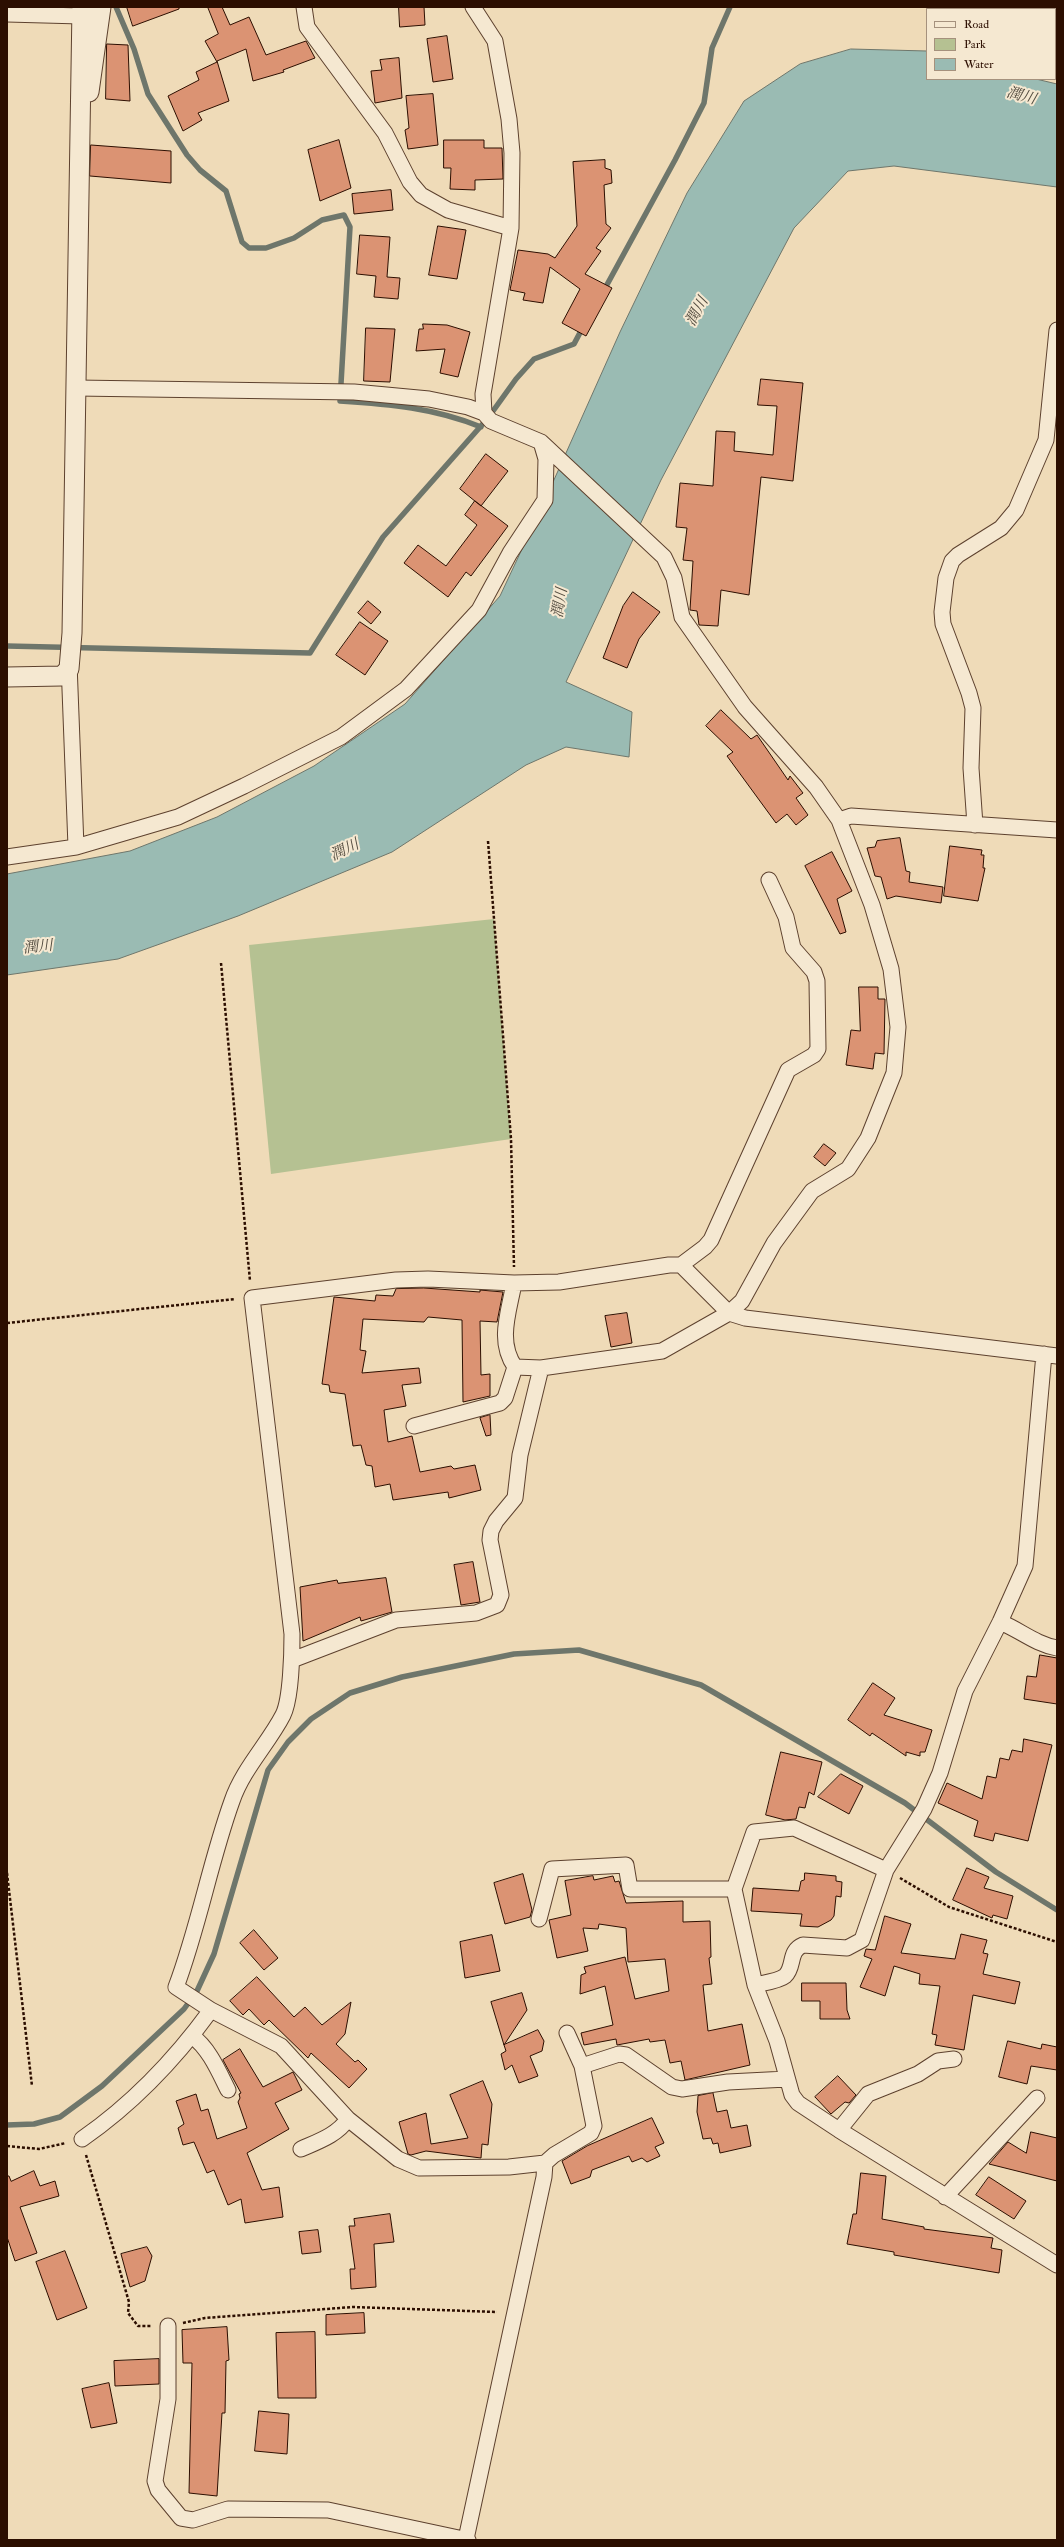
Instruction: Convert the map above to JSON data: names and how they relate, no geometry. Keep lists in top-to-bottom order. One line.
{"water":["潤川"],"legend":["Road","Park","Water"]}
